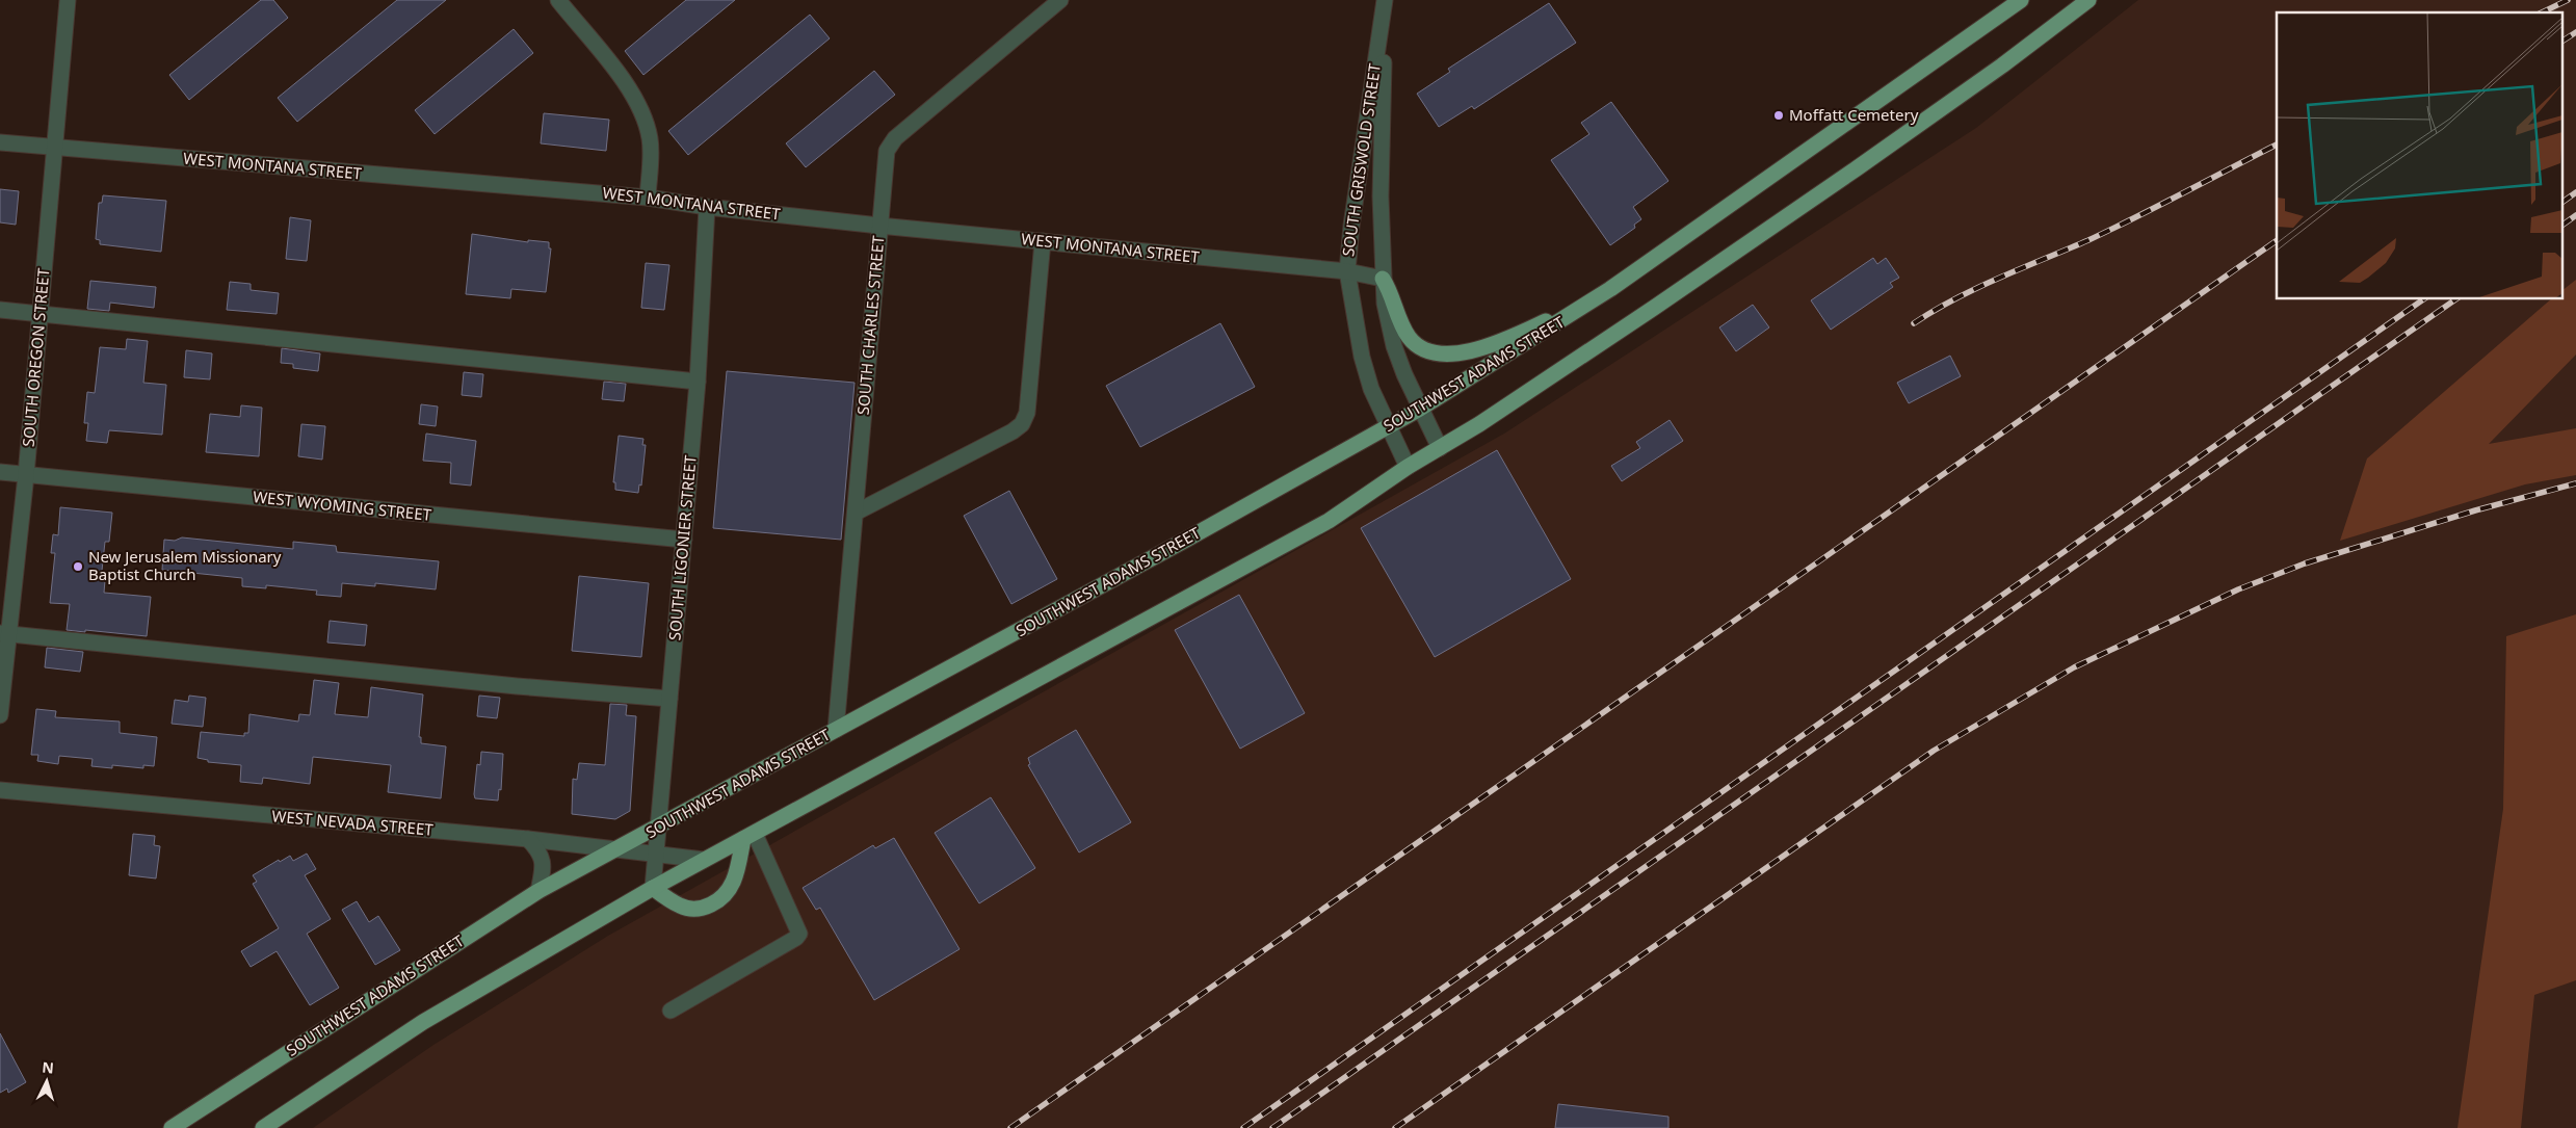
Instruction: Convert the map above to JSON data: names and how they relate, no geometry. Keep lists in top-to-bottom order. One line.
{"streets":{"main road":["SOUTHWEST ADAMS STREET"],"street":["SOUTH GRISWOLD STREET","WEST MONTANA STREET","SOUTH CHARLES STREET","SOUTH OREGON STREET","WEST WYOMING STREET","SOUTH LIGONIER STREET","WEST NEVADA STREET"]},"crossings":[["SOUTH GRISWOLD STREET","WEST MONTANA STREET"],["SOUTH GRISWOLD STREET","SOUTHWEST ADAMS STREET"],["WEST MONTANA STREET","SOUTH CHARLES STREET"],["WEST MONTANA STREET","SOUTH OREGON STREET"],["WEST MONTANA STREET","SOUTH LIGONIER STREET"],["SOUTH CHARLES STREET","SOUTHWEST ADAMS STREET"],["SOUTH OREGON STREET","WEST WYOMING STREET"],["SOUTHWEST ADAMS STREET","SOUTH LIGONIER STREET"],["SOUTHWEST ADAMS STREET","WEST NEVADA STREET"],["WEST WYOMING STREET","SOUTH LIGONIER STREET"],["SOUTH LIGONIER STREET","WEST NEVADA STREET"]],"places":["Moffatt Cemetery","New Jerusalem Missionary Baptist Church"],"north":"top"}
